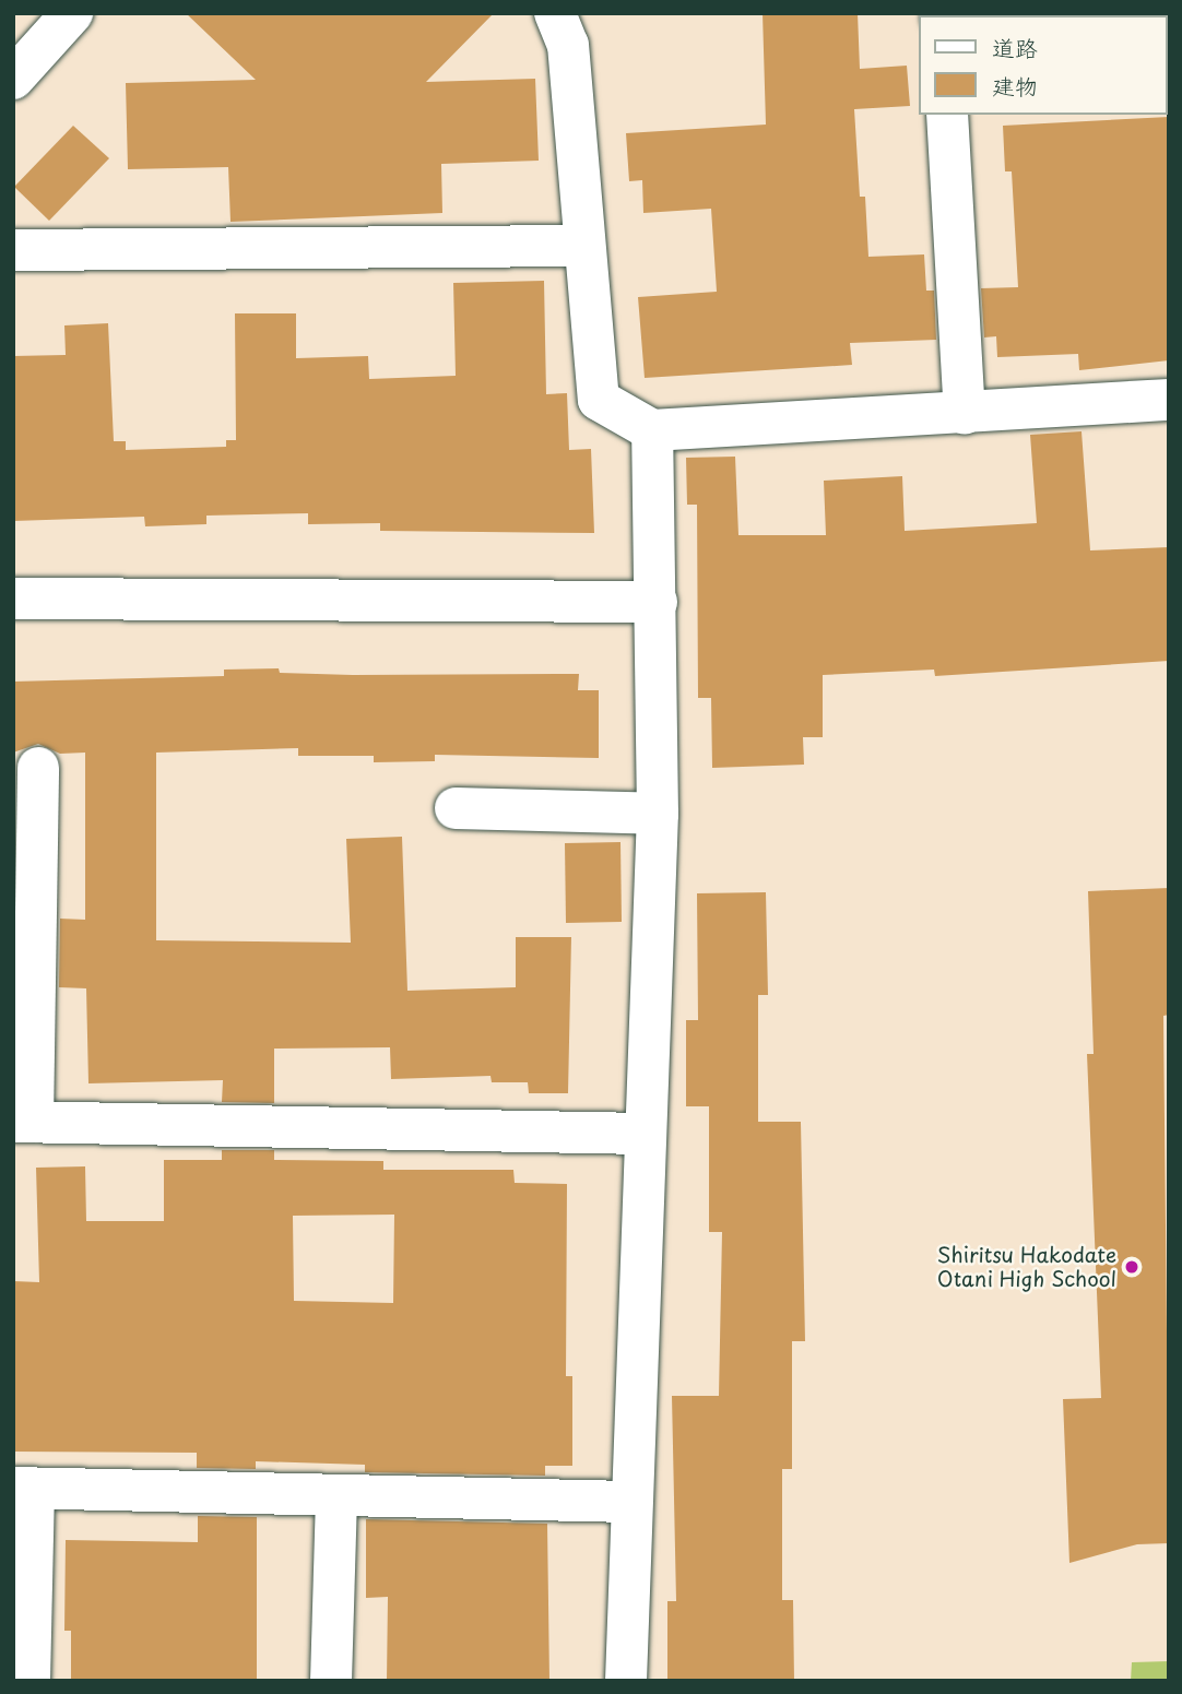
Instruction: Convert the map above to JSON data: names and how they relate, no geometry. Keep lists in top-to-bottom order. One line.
{"places":["Shiritsu Hakodate Otani High School"],"legend":["道路","建物"]}
